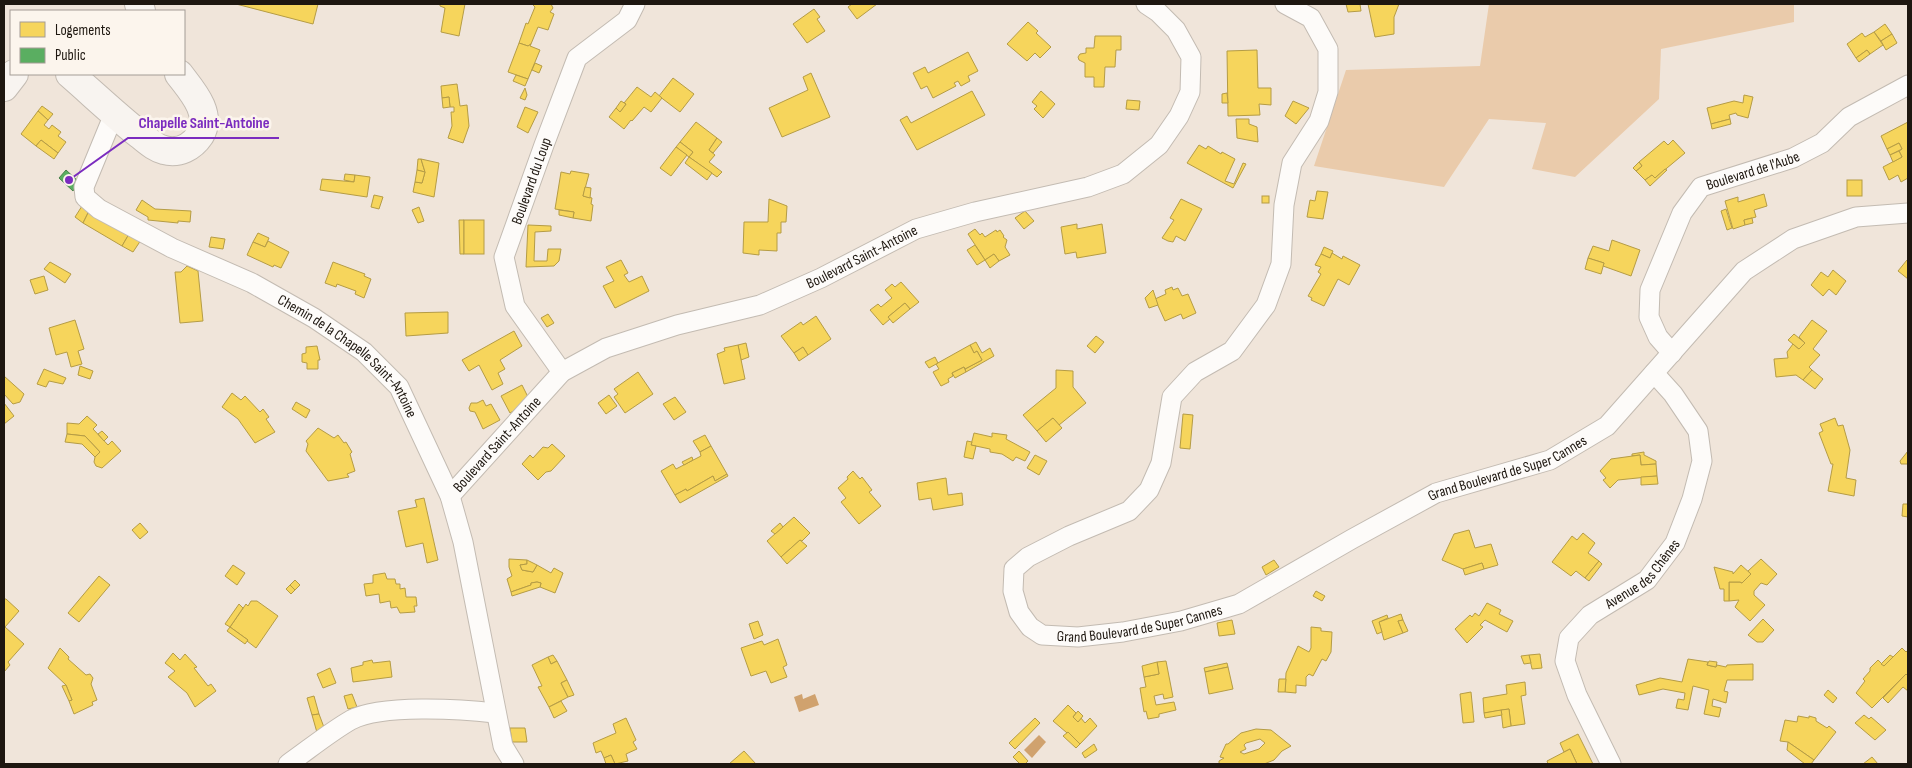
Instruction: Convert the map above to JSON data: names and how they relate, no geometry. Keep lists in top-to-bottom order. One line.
{"streets":{"street":["Boulevard de l'Aube","Boulevard du Loup","Boulevard Saint-Antoine","Chemin de la Chapelle Saint-Antoine","Grand Boulevard de Super Cannes","Avenue des Chênes"]},"crossings":[["Boulevard de l'Aube","Grand Boulevard de Super Cannes"],["Boulevard du Loup","Boulevard Saint-Antoine"],["Boulevard Saint-Antoine","Chemin de la Chapelle Saint-Antoine"],["Grand Boulevard de Super Cannes","Avenue des Chênes"]],"places":["Chapelle Saint-Antoine"],"legend":["Logements","Public"]}
